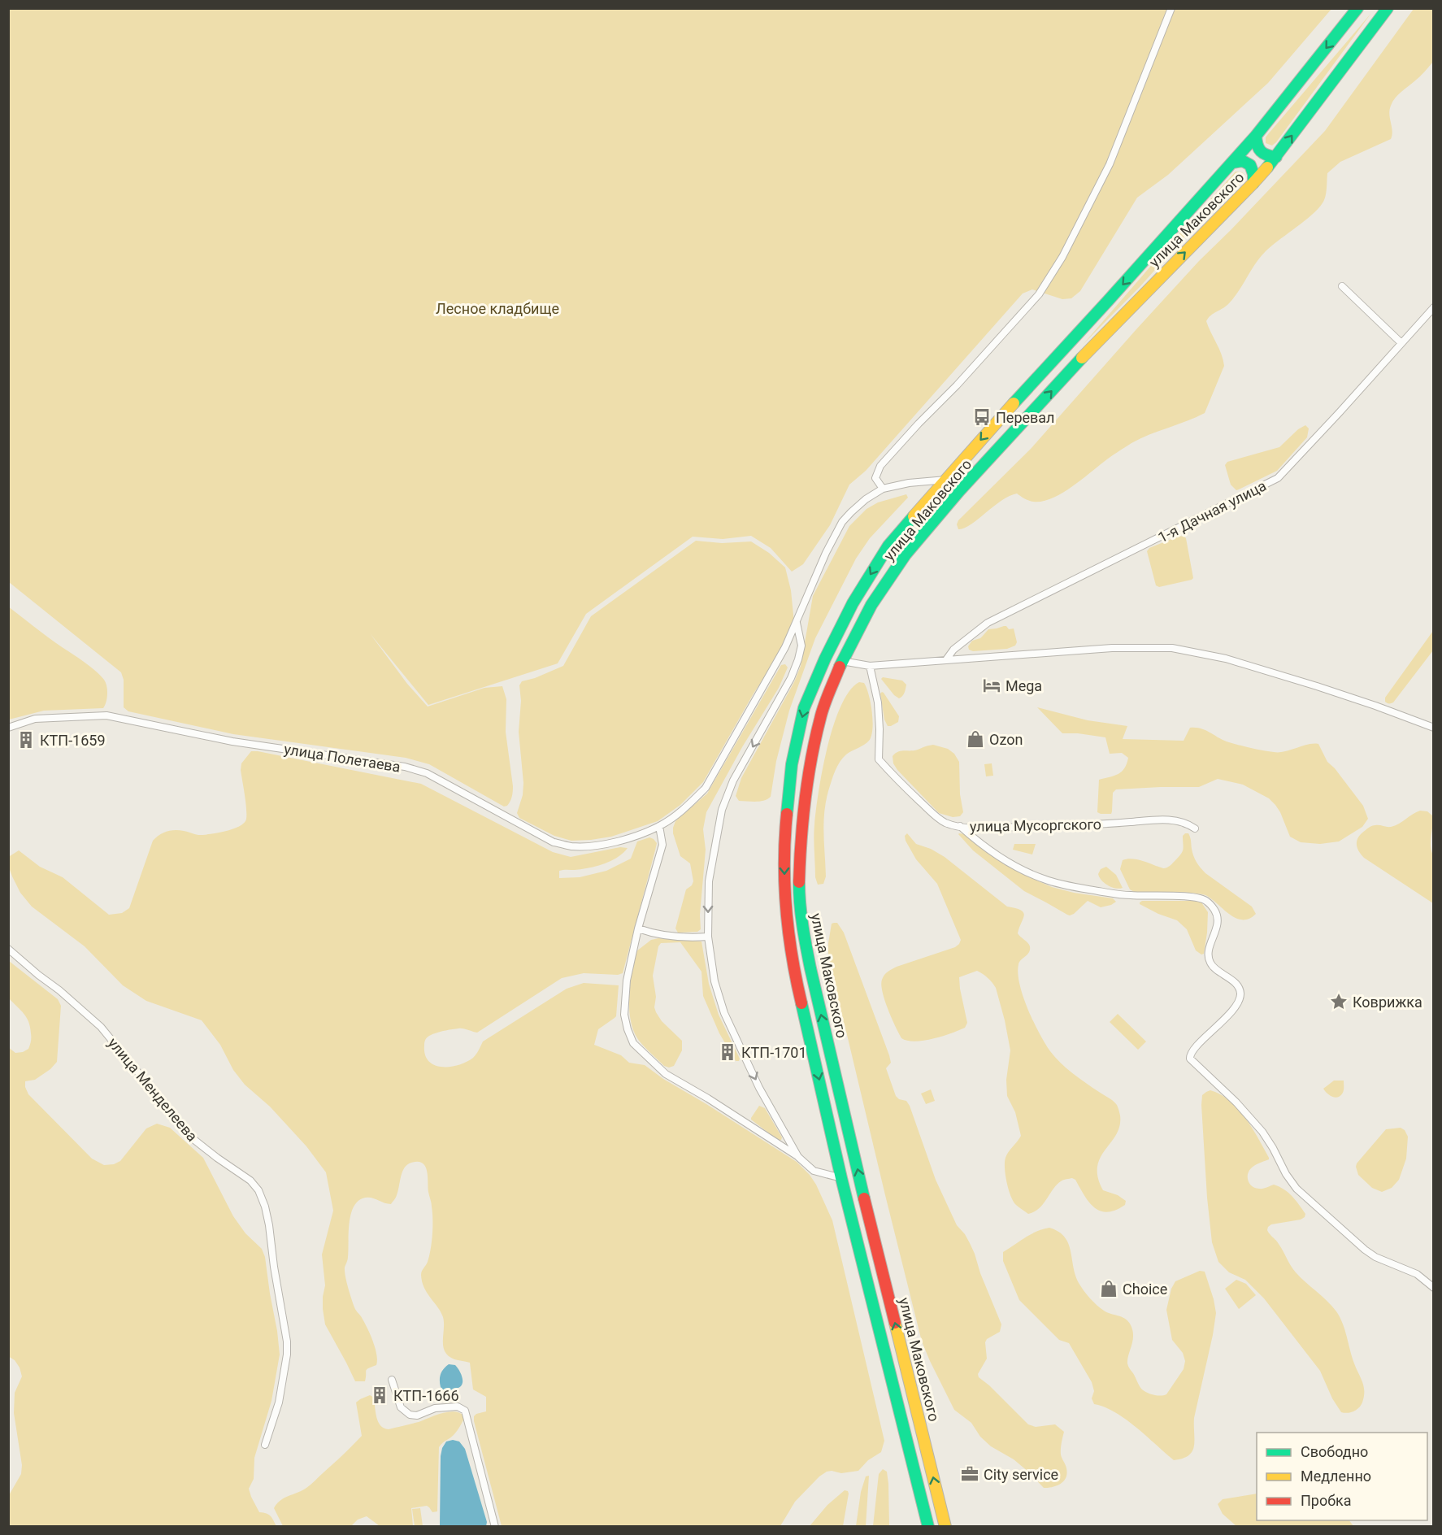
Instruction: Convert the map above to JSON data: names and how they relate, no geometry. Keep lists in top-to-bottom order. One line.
{"streets":{"highway":["улица Маковского"],"street":["1-я Дачная улица","улица Полетаева","улица Мусоргского","улица Менделеева"]},"parks":["Лесное кладбище"],"places":{"bus stop":["Перевал"],"hotel":["Mega"],"shop":["Ozon","Choice"],"building":["КТП-1659","КТП-1701","КТП-1666"],"place":["Коврижка"],"office":["City service"]},"legend":["Свободно","Медленно","Пробка"]}
